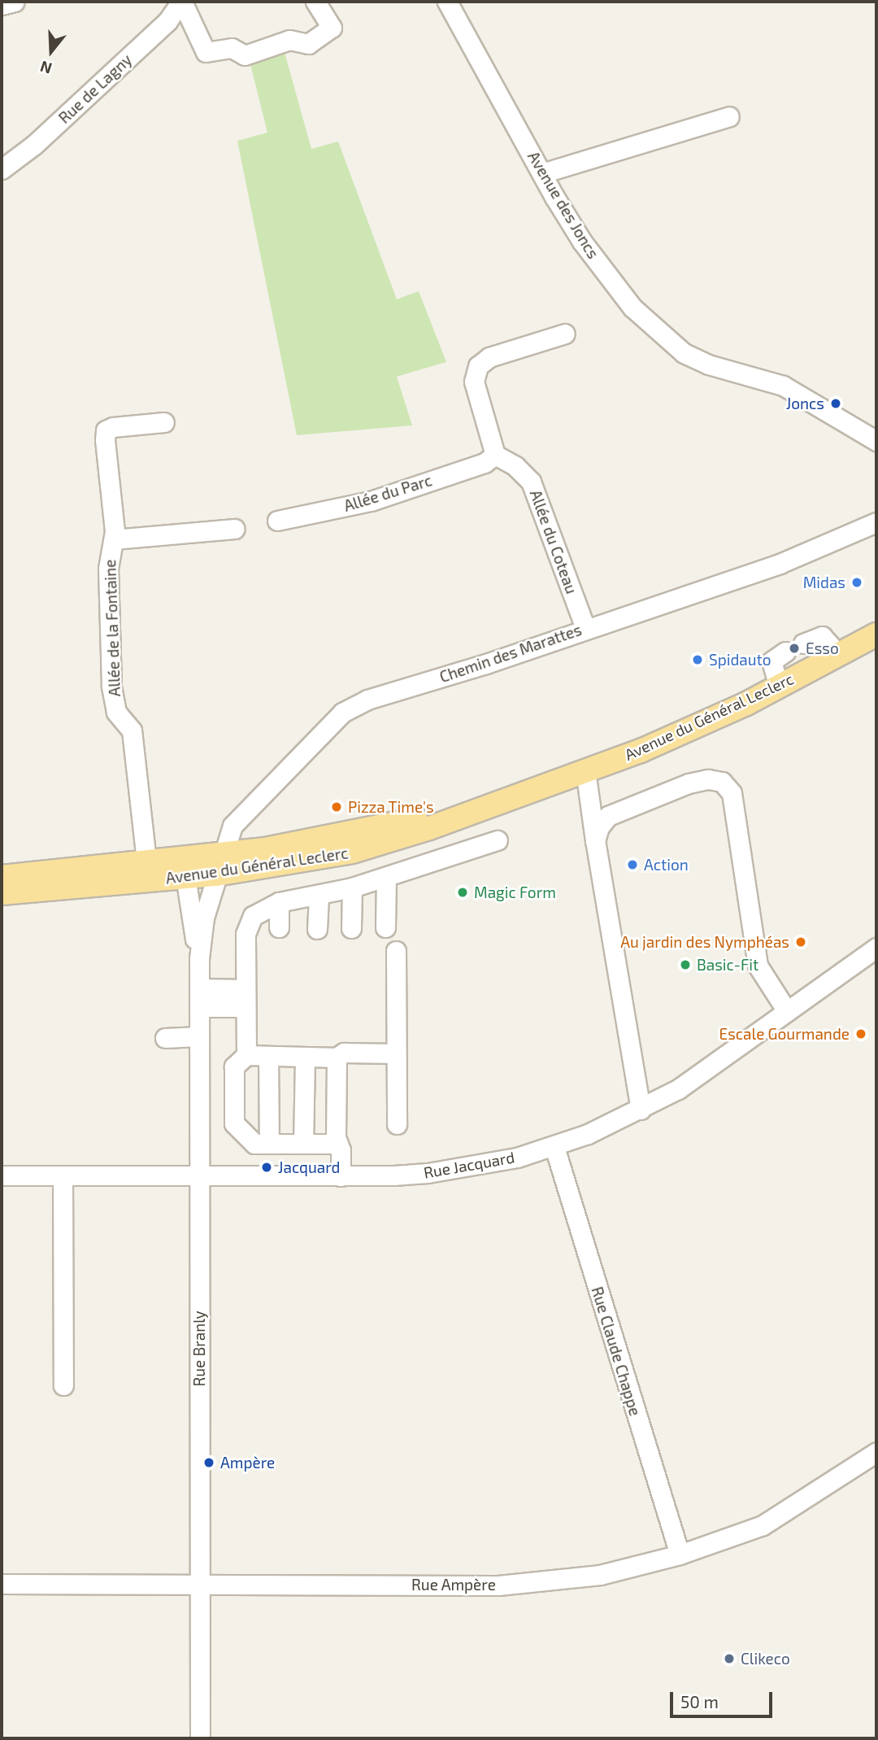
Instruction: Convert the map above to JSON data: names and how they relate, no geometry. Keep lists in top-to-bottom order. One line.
{"streets":{"main road":["Avenue du Général Leclerc"],"street":["Rue de Lagny","Avenue des Joncs","Allée du Parc","Allée du Coteau","Allée de la Fontaine","Chemin des Marattes","Rue Jacquard","Rue Branly","Rue Claude Chappe","Rue Ampère"]},"crossings":[["Allée du Parc","Allée du Coteau"],["Allée du Coteau","Chemin des Marattes"],["Allée de la Fontaine","Avenue du Général Leclerc"],["Chemin des Marattes","Avenue du Général Leclerc"],["Chemin des Marattes","Rue Branly"],["Avenue du Général Leclerc","Rue Branly"],["Rue Jacquard","Rue Branly"],["Rue Jacquard","Rue Claude Chappe"],["Rue Branly","Rue Ampère"],["Rue Claude Chappe","Rue Ampère"]],"places":["Joncs","Midas","Esso","Spidauto","Pizza Time's","Action","Magic Form","Au jardin des Nymphéas","Basic-Fit","Escale Gourmande","Jacquard","Ampère","Clikeco"],"scale_bar":"50 m","north":"bottom"}
